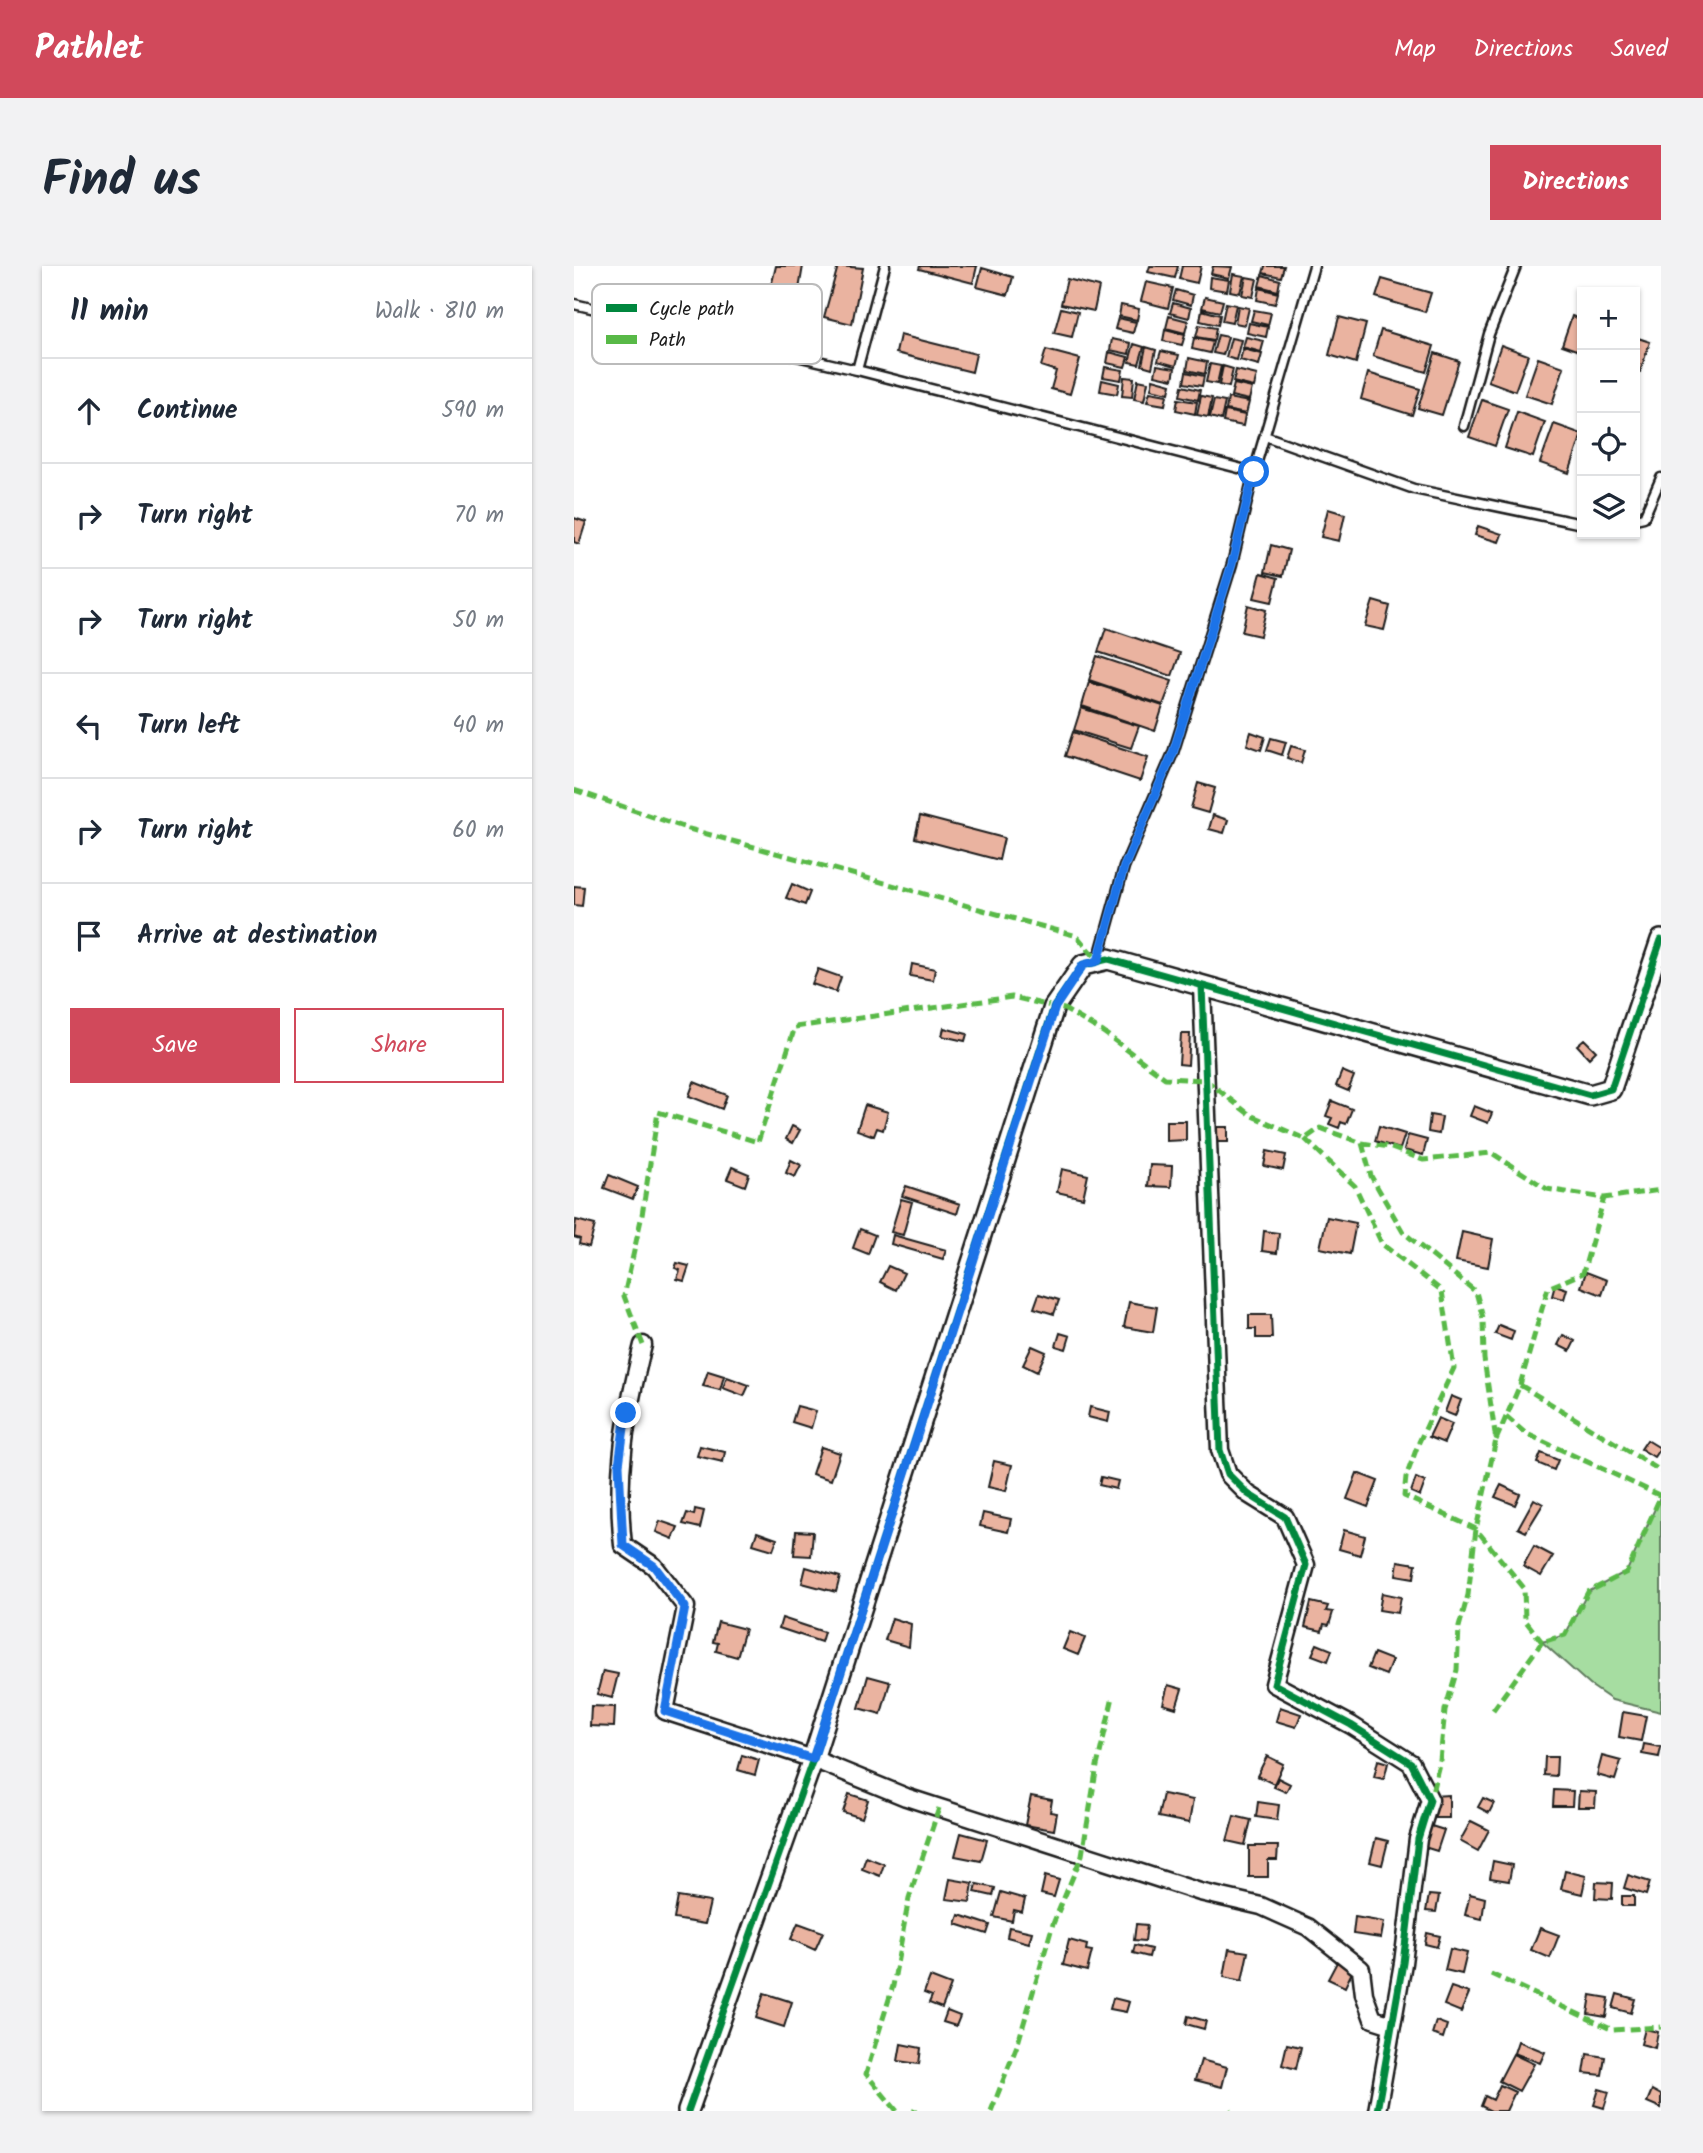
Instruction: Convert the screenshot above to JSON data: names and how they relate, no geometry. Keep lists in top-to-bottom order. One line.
{"legend":["Cycle path","Path"],"page":{"header":"Pathlet","nav":["Map","Directions","Saved"],"title":"Find us","buttons":["Directions",["Save","Share"]],"heading":["11 min","Walk · 810 m"],"map_buttons":["+","−"],"list":[["Continue","590 m"],["Turn right","70 m"],["Turn right","50 m"],["Turn left","40 m"],["Turn right","60 m"],"Arrive at destination"]}}
